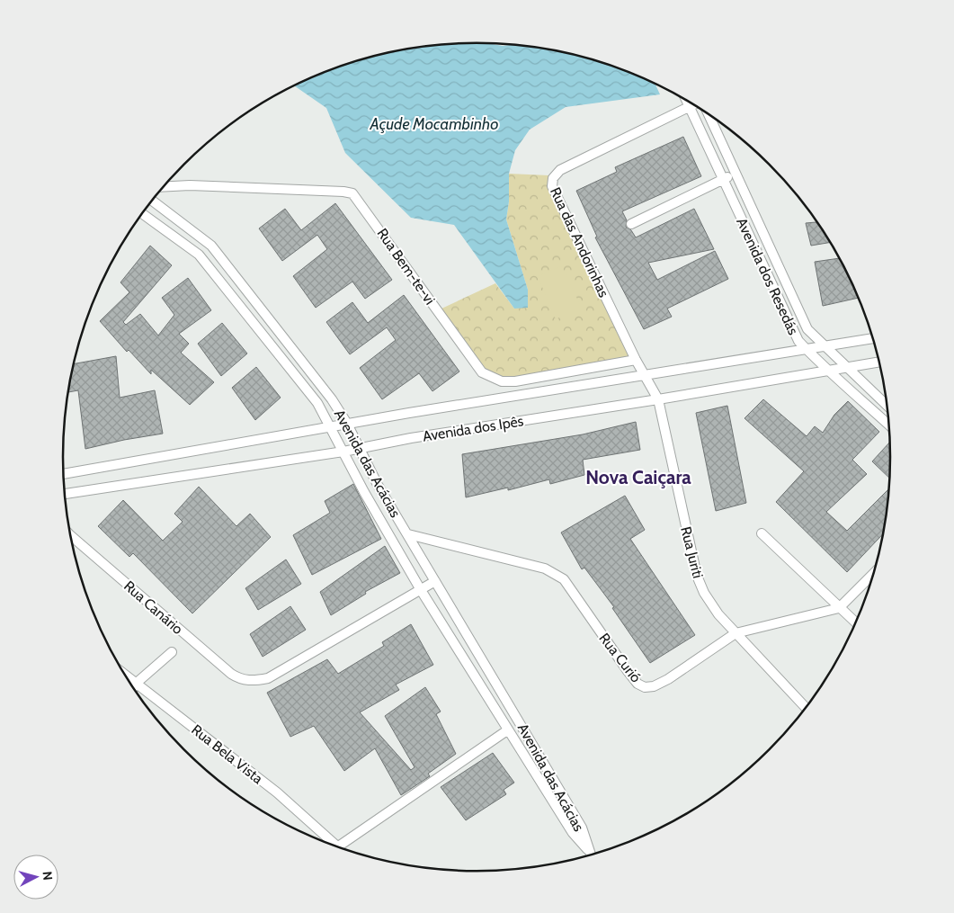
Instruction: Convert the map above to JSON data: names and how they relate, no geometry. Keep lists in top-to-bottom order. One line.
{"streets":{"street":["Rua das Andorinhas","Rua Bem-te-vi","Avenida dos Resedás","Avenida dos Ipês","Avenida das Acácias","Rua Juriti","Rua Canário","Rua Curió","Rua Bela Vista"]},"crossings":[["Rua das Andorinhas","Rua Bem-te-vi"],["Rua das Andorinhas","Avenida dos Resedás"],["Rua das Andorinhas","Rua Juriti"],["Rua Bem-te-vi","Rua Juriti"],["Avenida dos Resedás","Avenida dos Ipês"],["Avenida dos Ipês","Avenida das Acácias"],["Avenida dos Ipês","Rua Juriti"],["Avenida das Acácias","Rua Canário"],["Avenida das Acácias","Rua Curió"],["Rua Juriti","Rua Curió"]],"districts":["Nova Caiçara"],"water":["Açude Mocambinho"],"north":"right"}
